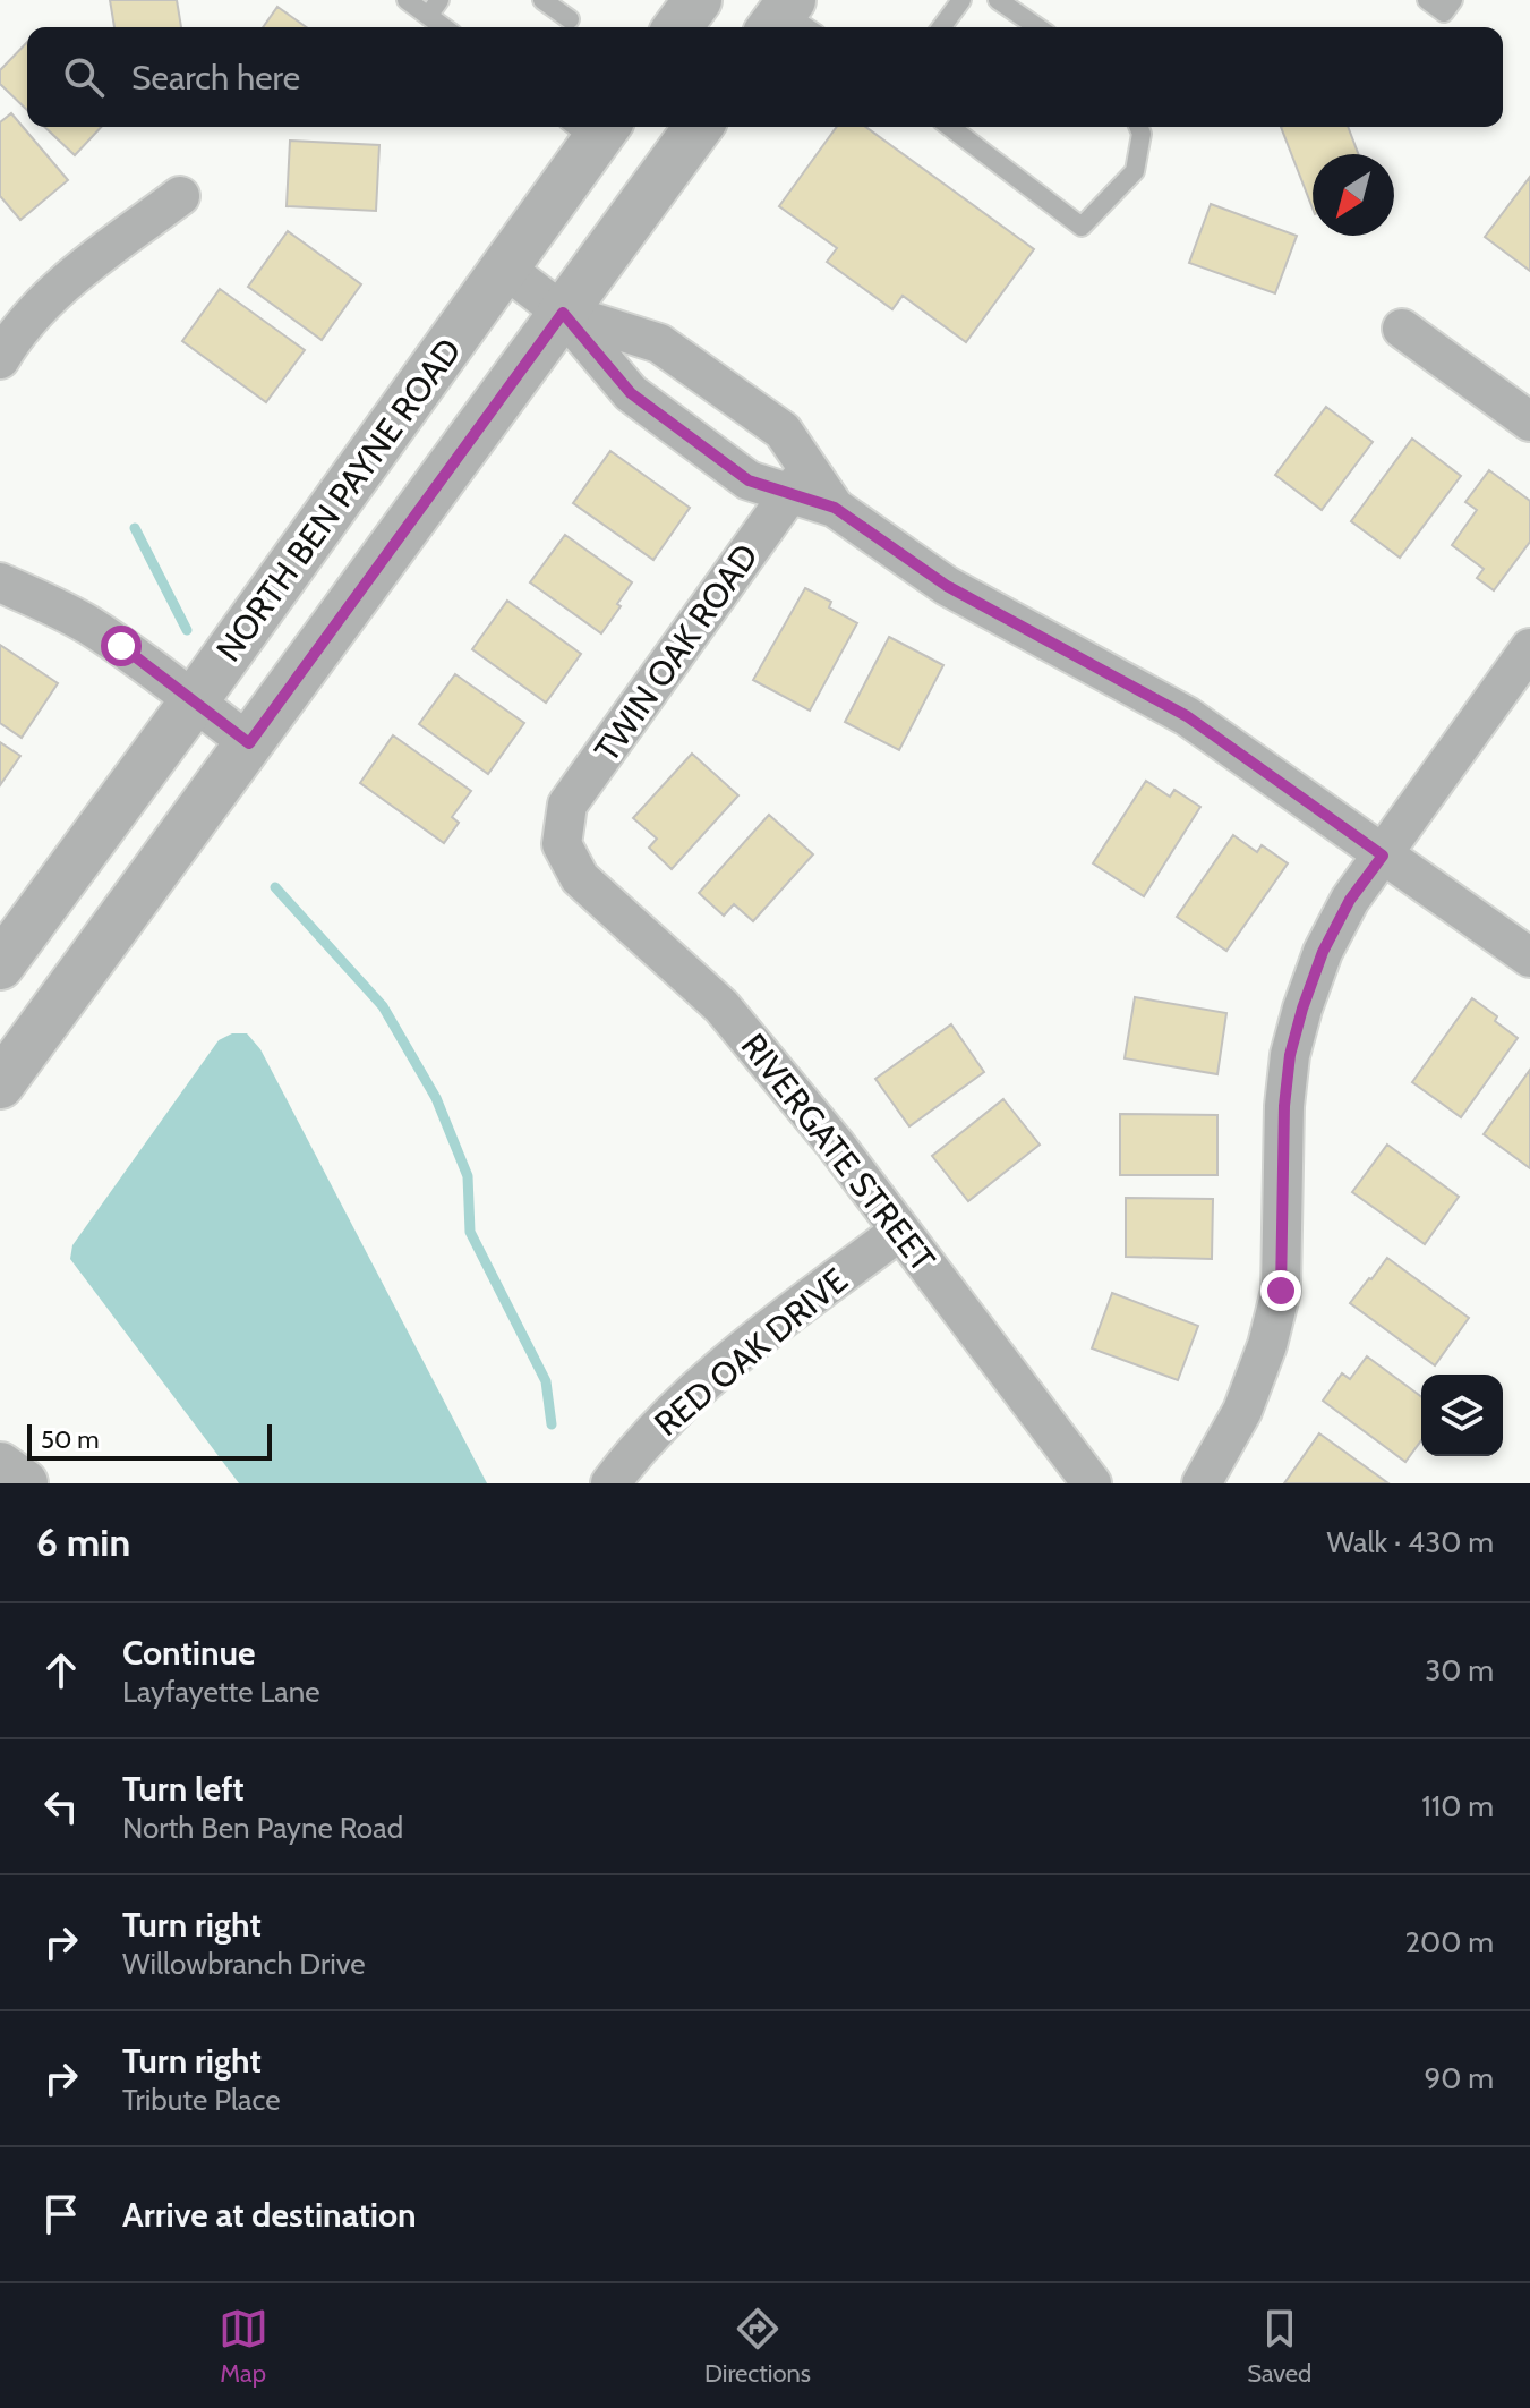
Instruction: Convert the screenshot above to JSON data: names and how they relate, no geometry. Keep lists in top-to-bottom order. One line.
{"streets":{"street":["NORTH BEN PAYNE ROAD","TWIN OAK ROAD","RIVERGATE STREET","RED OAK DRIVE"]},"crossings":[["TWIN OAK ROAD","RIVERGATE STREET"],["RIVERGATE STREET","RED OAK DRIVE"]],"scale_bar":"50 m","north":"bottom left","page":{"search":"Search here","scale":"50 m","heading":["6 min","Walk · 430 m"],"list":[["Continue","Layfayette Lane","30 m"],["Turn left","North Ben Payne Road","110 m"],["Turn right","Willowbranch Drive","200 m"],["Turn right","Tribute Place","90 m"],"Arrive at destination"],"nav":["Map","Directions","Saved"]}}
